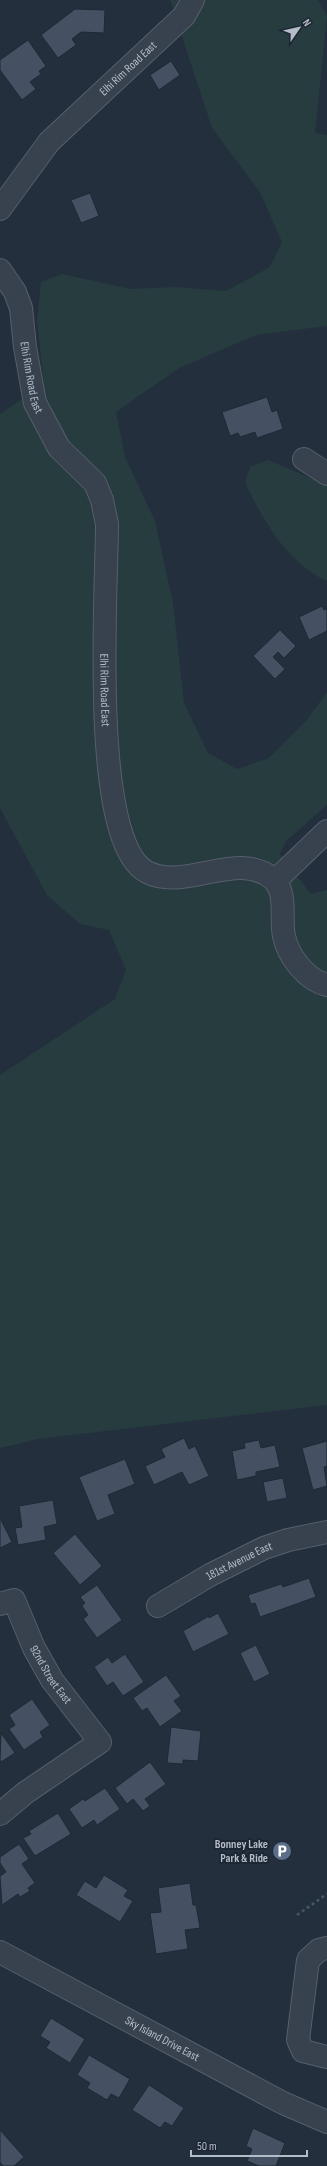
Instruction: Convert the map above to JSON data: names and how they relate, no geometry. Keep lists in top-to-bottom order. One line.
{"streets":{"street":["Elhi Rim Road East","181st Avenue East","92nd Street East","Sky Island Drive East"]},"places":{"parking":["Bonney Lake Park & Ride"]},"scale_bar":"50 m","north":"top right"}
